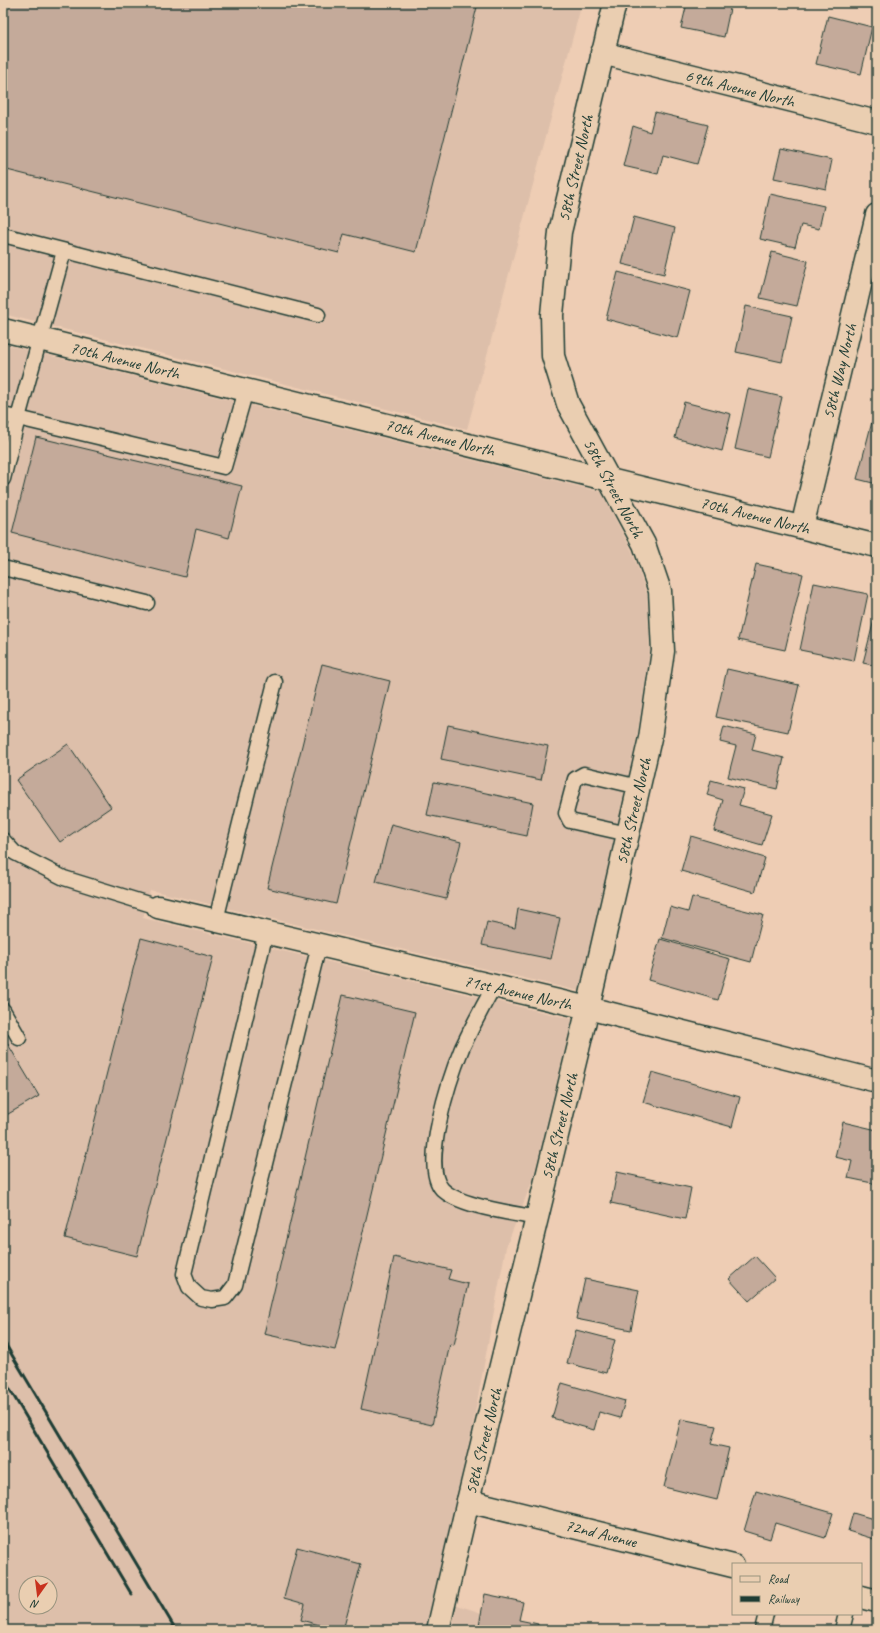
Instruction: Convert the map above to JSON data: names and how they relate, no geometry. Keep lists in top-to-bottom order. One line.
{"streets":{"street":["69th Avenue North","58th Street North","70th Avenue North","58th Way North","71st Avenue North","72nd Avenue"]},"crossings":[["69th Avenue North","58th Street North"],["58th Street North","70th Avenue North"],["58th Street North","71st Avenue North"],["58th Street North","72nd Avenue"],["70th Avenue North","58th Way North"]],"legend":["Road","Railway"],"north":"bottom"}
